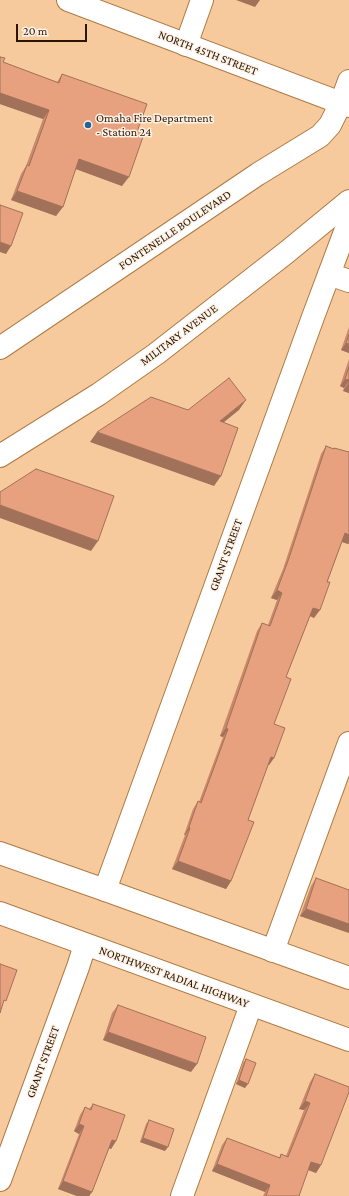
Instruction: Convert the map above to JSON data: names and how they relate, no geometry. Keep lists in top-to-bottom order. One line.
{"streets":{"main road":["NORTH 45TH STREET","FONTENELLE BOULEVARD","MILITARY AVENUE","GRANT STREET","NORTHWEST RADIAL HIGHWAY"]},"crossings":[["NORTH 45TH STREET","FONTENELLE BOULEVARD"],["GRANT STREET","NORTHWEST RADIAL HIGHWAY"]],"places":["Omaha Fire Department - Station 24"],"scale_bar":"20 m"}
